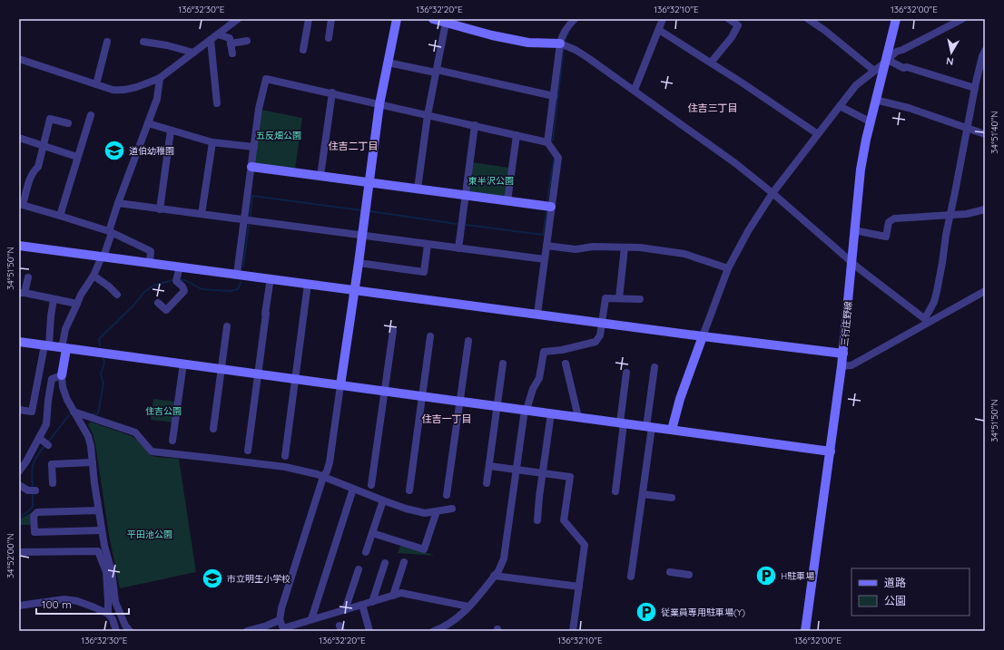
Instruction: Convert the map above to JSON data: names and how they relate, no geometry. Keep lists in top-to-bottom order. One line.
{"streets":{"street":["三行庄野線"]},"districts":["住吉三丁目","住吉二丁目","住吉一丁目"],"parks":["五反畑公園","東半沢公園","住吉公園","平田池公園"],"places":{"school or university":["道伯幼稚園","市立明生小学校"],"parking":["H駐車場","従業員専用駐車場(Y)"]},"legend":["道路","公園"],"scale_bar":"100 m","north":"bottom","coordinates":["136°32'30\"E","136°32'20\"E","136°32'10\"E","136°32'00\"E","34°51'40\"N","34°51'50\"N","34°52'00\"N"]}
